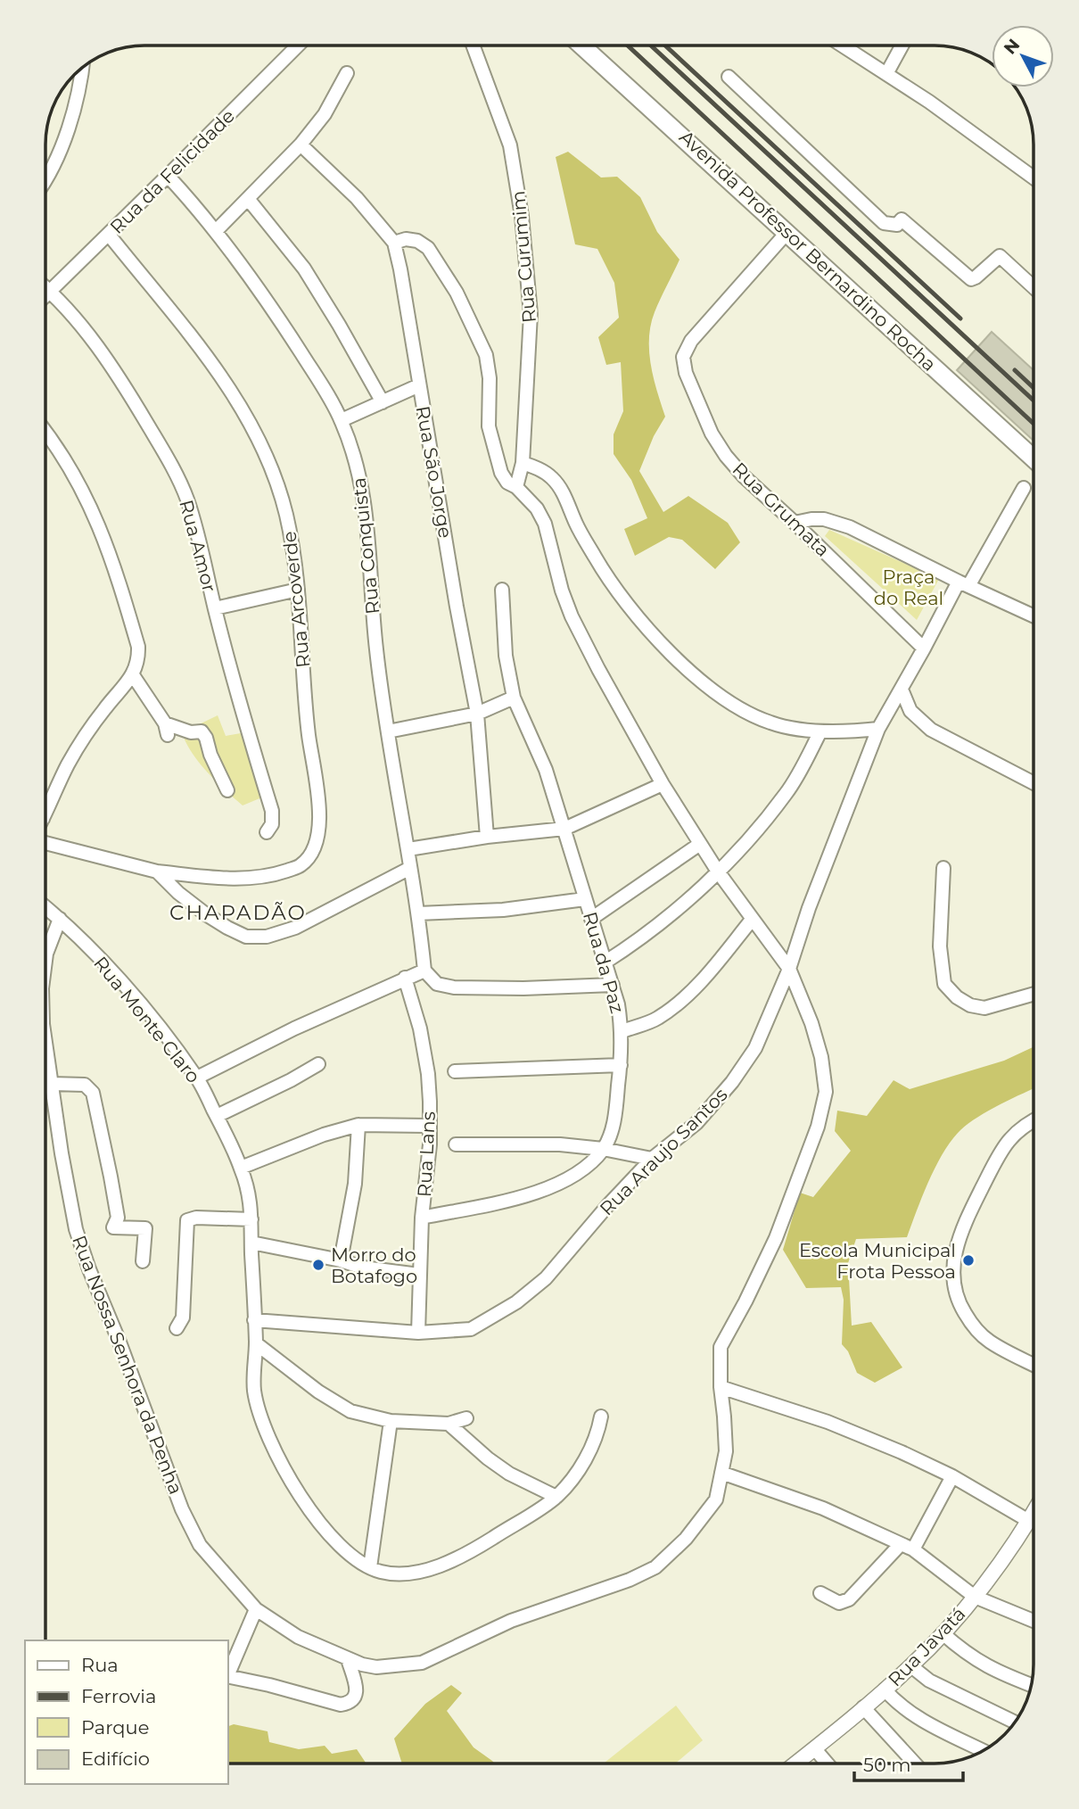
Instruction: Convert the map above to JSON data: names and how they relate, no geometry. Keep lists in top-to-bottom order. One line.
{"streets":{"main road":["Avenida Professor Bernardino Rocha"],"street":["Rua da Felicidade","Rua Curumim","Rua São Jorge","Rua Grumata","Rua Amor","Rua Conquista","Rua Arcoverde","Rua da Paz","Rua Monte Claro","Rua Araujo Santos","Rua Lans","Rua Nossa Senhora da Penha","Rua Javatá"]},"crossings":[["Rua da Felicidade","Rua Amor"],["Rua da Felicidade","Rua Conquista"],["Rua da Felicidade","Rua Arcoverde"],["Avenida Professor Bernardino Rocha","Rua Grumata"],["Rua Curumim","Rua Nossa Senhora da Penha"],["Rua São Jorge","Rua Nossa Senhora da Penha"],["Rua Grumata","Rua Araujo Santos"],["Rua da Paz","Rua Lans"],["Rua Monte Claro","Rua Araujo Santos"],["Rua Monte Claro","Rua Nossa Senhora da Penha"],["Rua Araujo Santos","Rua Lans"],["Rua Araujo Santos","Rua Nossa Senhora da Penha"]],"districts":["CHAPADÃO"],"parks":["Praça do Real"],"places":["Escola Municipal Frota Pessoa","Morro do Botafogo"],"legend":["Rua","Ferrovia","Parque","Edifício"],"scale_bar":"50 m","north":"top left"}
